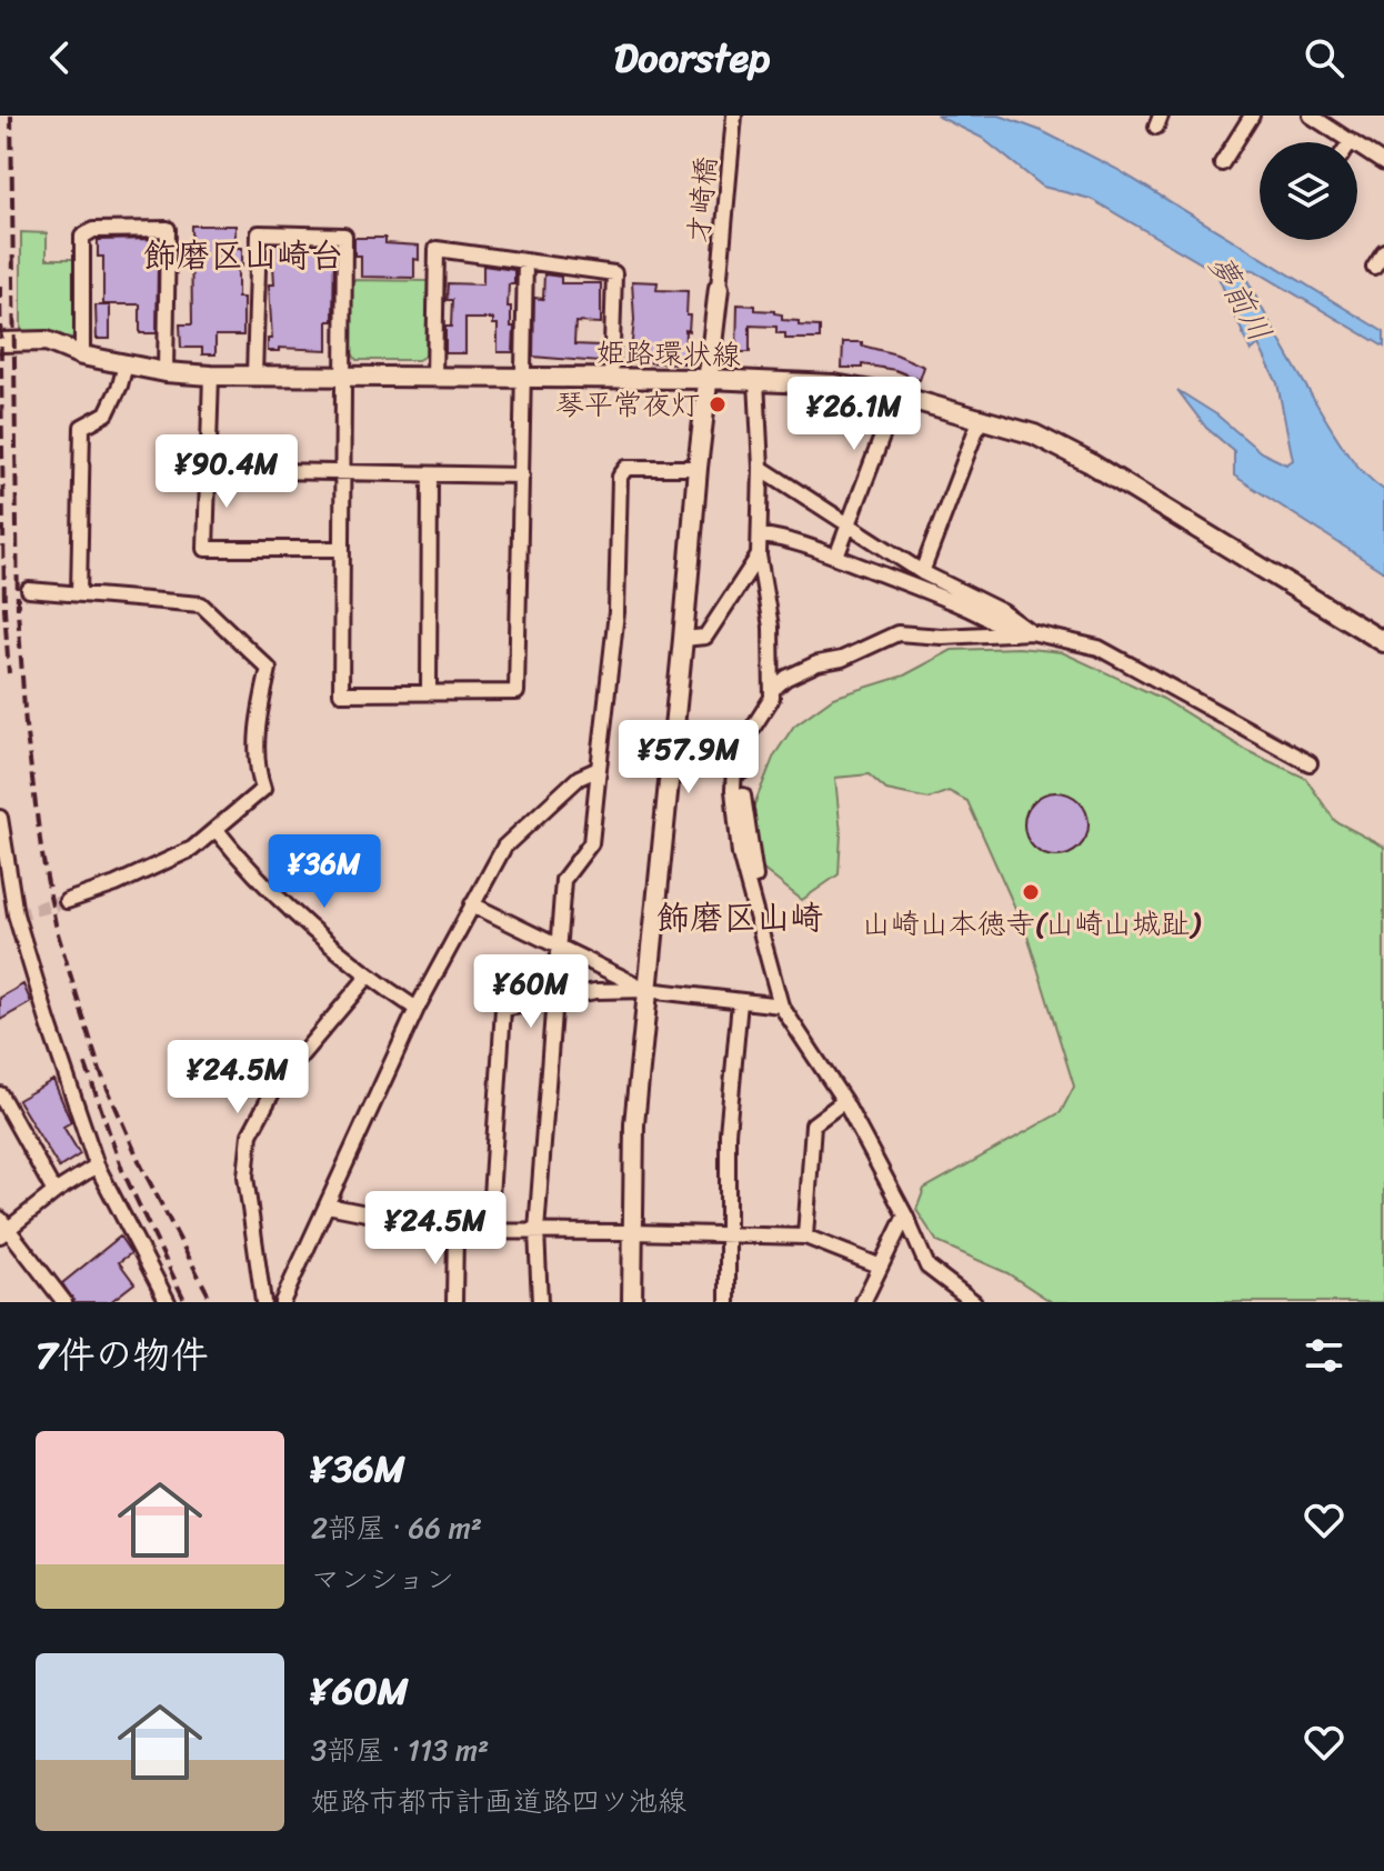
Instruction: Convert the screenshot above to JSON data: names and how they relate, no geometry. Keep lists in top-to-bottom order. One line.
{"streets":{"main road":["姫路環状線"],"street":["才崎橋"]},"districts":["飾磨区山崎台","飾磨区山崎"],"water":["夢前川"],"places":["琴平常夜灯","山崎山本徳寺(山崎山城趾)"],"page":{"header":"Doorstep","price":["¥26.1M","¥90.4M","¥57.9M","¥36M","¥60M","¥24.5M","¥24.5M"],"heading":"7件の物件","list":[{"name":"¥36M","note":"2部屋 · 66 m² · マンション"},{"name":"¥60M","note":"3部屋 · 113 m² · 姫路市都市計画道路四ツ池線"}]}}
